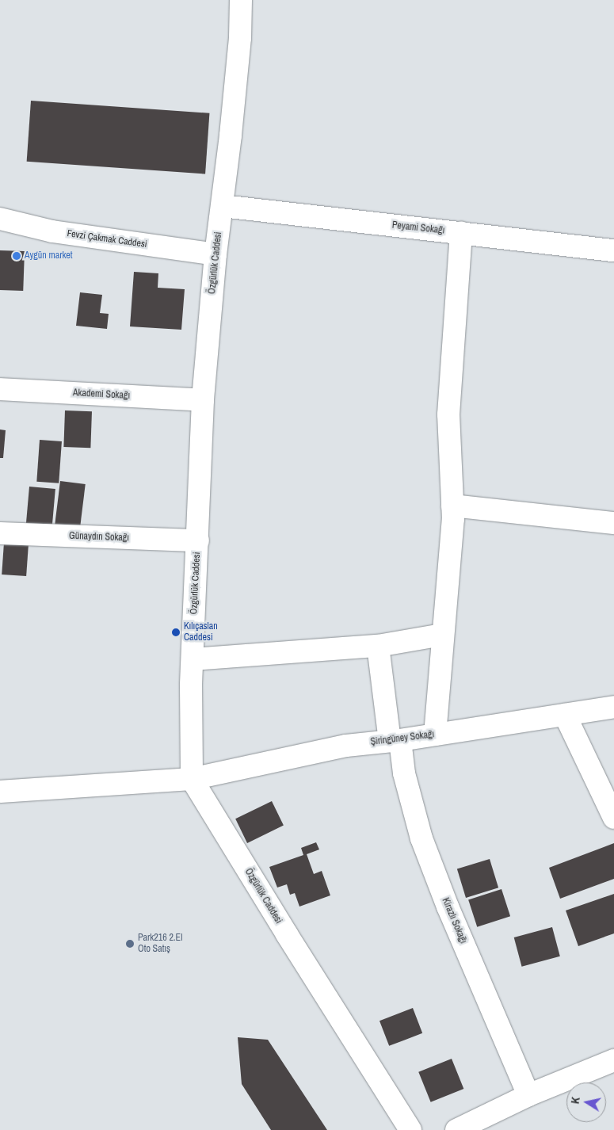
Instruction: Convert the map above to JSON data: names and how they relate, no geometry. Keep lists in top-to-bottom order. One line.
{"streets":{"street":["Peyami Sokağı","Fevzi Çakmak Caddesi","Özgürlük Caddesi","Akademi Sokağı","Günaydın Sokağı","Şiringüney Sokağı","Kirazlı Sokağı"]},"crossings":[["Peyami Sokağı","Özgürlük Caddesi"],["Fevzi Çakmak Caddesi","Özgürlük Caddesi"],["Özgürlük Caddesi","Akademi Sokağı"],["Özgürlük Caddesi","Günaydın Sokağı"],["Özgürlük Caddesi","Şiringüney Sokağı"],["Şiringüney Sokağı","Kirazlı Sokağı"]],"places":["Aygün market","Kılıçaslan Caddesi","Park216 2.El Oto Satış"],"north":"left"}
